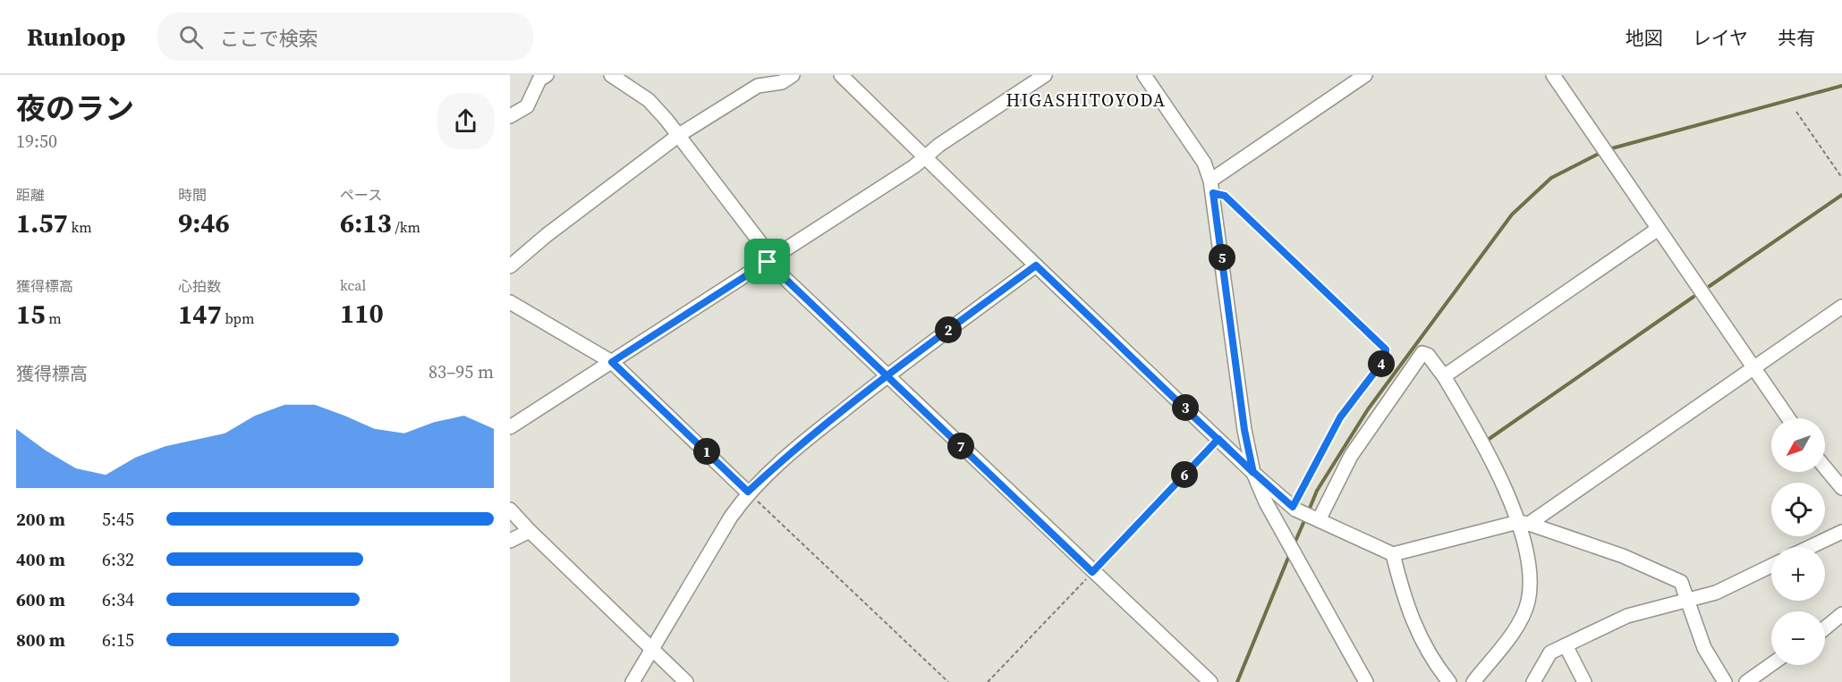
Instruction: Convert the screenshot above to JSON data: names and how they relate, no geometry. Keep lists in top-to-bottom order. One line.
{"districts":["HIGASHITOYODA"],"north":"bottom left","page":{"header":"Runloop","search":"ここで検索","nav":["地図","レイヤ","共有"],"heading":["夜のラン","19:50"],"stats":[["距離","1.57 km"],["時間","9:46"],["ペース","6:13 /km"],["獲得標高","15 m"],["心拍数","147 bpm"],["kcal","110"]],"pins":["5","2","4","3","7","1","6"],"chart":["獲得標高","83–95 m"],"map_buttons":["+","−"],"list":[{"name":"200 m","note":"5:45"},{"name":"400 m","note":"6:32"},{"name":"600 m","note":"6:34"},{"name":"800 m","note":"6:15"}]}}
